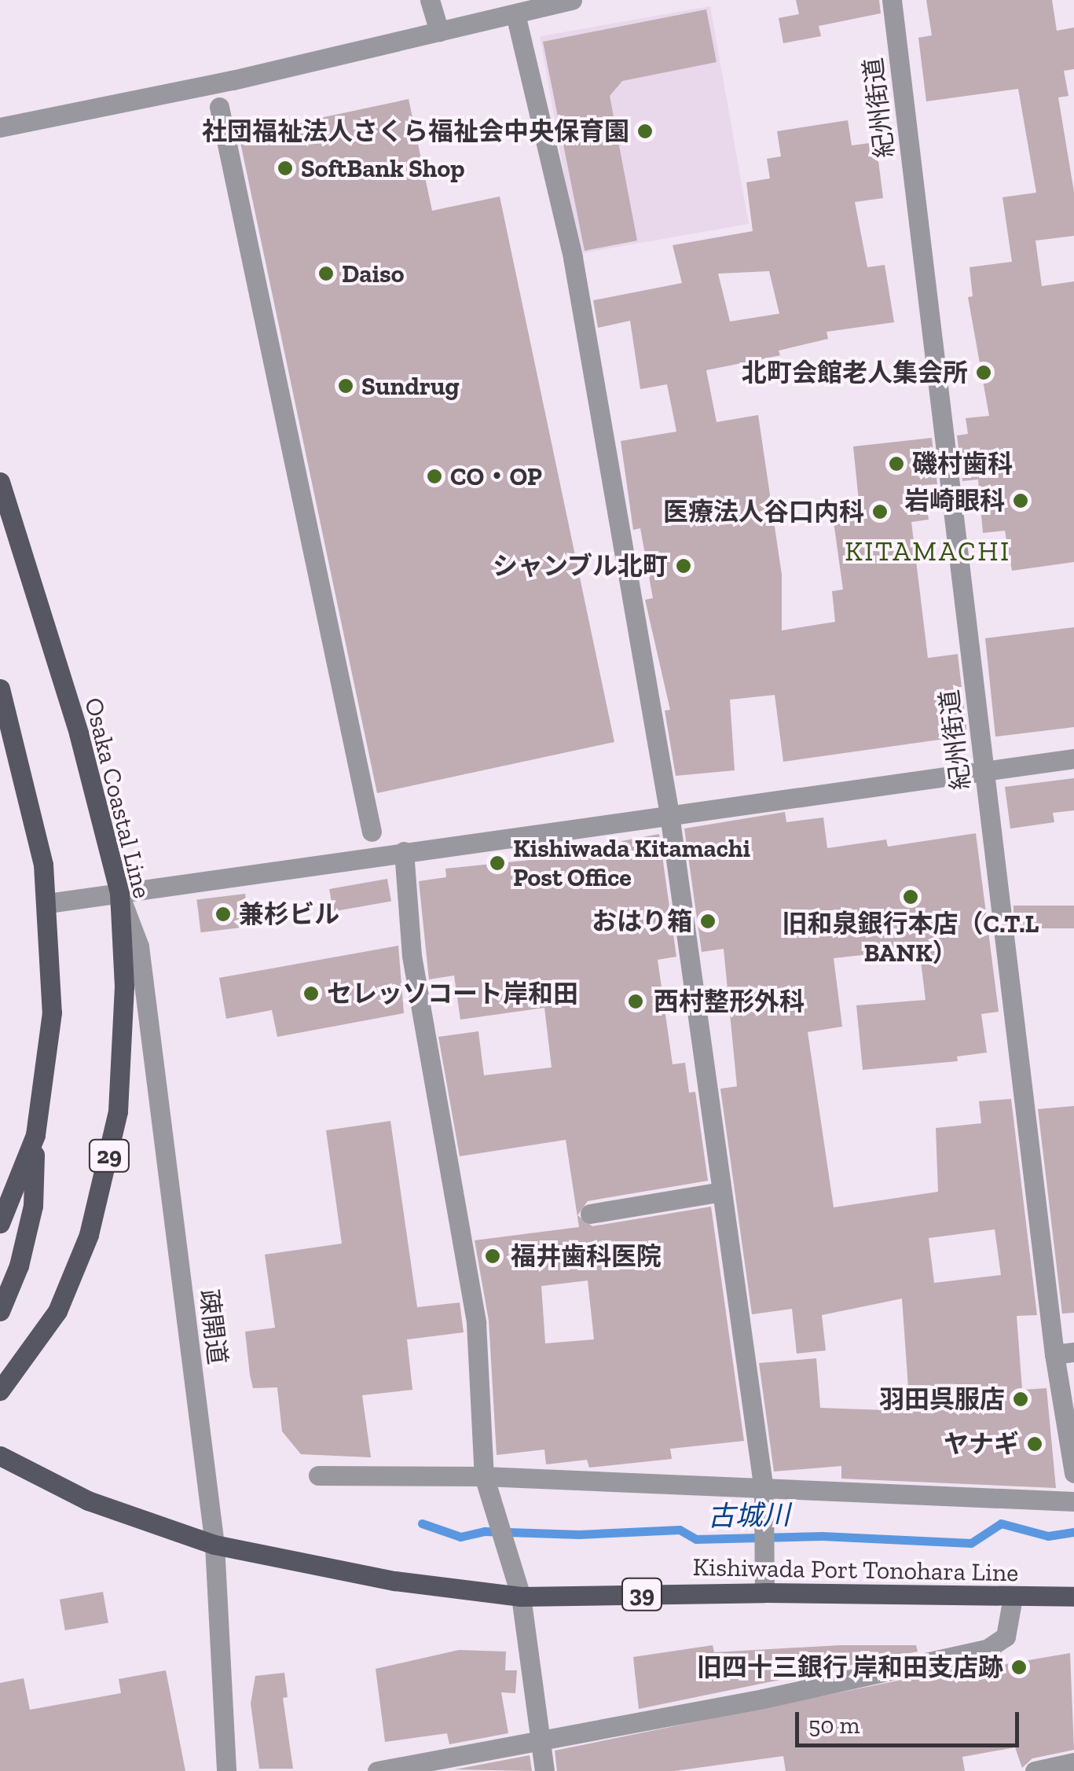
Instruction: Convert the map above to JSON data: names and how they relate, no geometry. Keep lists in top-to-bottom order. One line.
{"streets":{"main road":["Osaka Coastal Line","29","Kishiwada Port Tonohara Line","39"],"street":["紀州街道","疎開道"]},"crossings":[["Osaka Coastal Line","疎開道"],["疎開道","Kishiwada Port Tonohara Line"]],"districts":["KITAMACHI"],"water":["古城川"],"places":["社団福祉法人さくら福祉会中央保育園","SoftBank Shop","Daiso","北町会館老人集会所","Sundrug","磯村歯科","CO・OP","岩崎眼科","医療法人谷口内科","シャンブル北町","Kishiwada Kitamachi Post Office","旧和泉銀行本店（C.T.L BANK）","兼杉ビル","おはり箱","セレッソコート岸和田","西村整形外科","福井歯科医院","羽田呉服店","ヤナギ","旧四十三銀行 岸和田支店跡"],"scale_bar":"50 m"}
